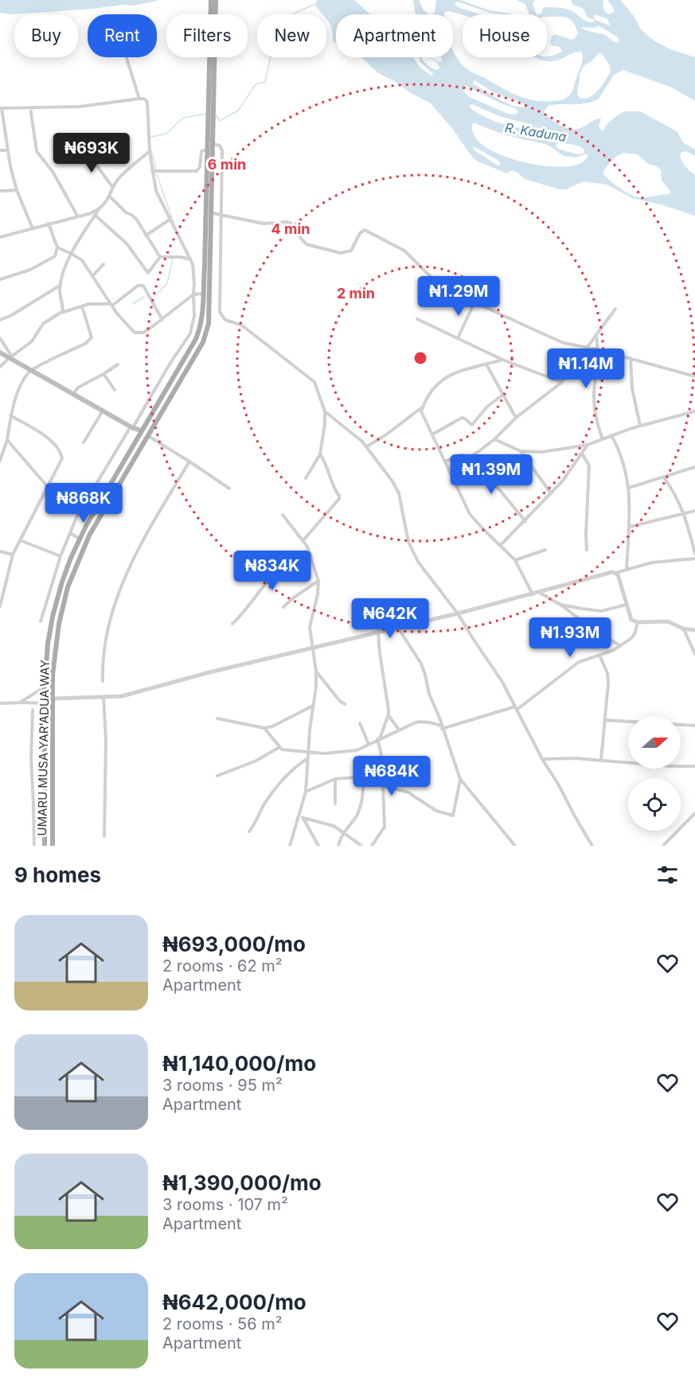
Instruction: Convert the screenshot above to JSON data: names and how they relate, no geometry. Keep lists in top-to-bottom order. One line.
{"streets":{"main road":["UMARU MUSA YAR'ADUA WAY"]},"water":["R. Kaduna"],"north":"right","page":{"chip":["Buy","Rent","Filters","New","Apartment","House"],"price":["₦693K","₦1.29M","₦1.14M","₦1.39M","₦868K","₦834K","₦642K","₦1.93M","₦684K"],"heading":"9 homes","list":[{"name":"₦693,000/mo","note":"2 rooms · 62 m² · Apartment"},{"name":"₦1,140,000/mo","note":"3 rooms · 95 m² · Apartment"},{"name":"₦1,390,000/mo","note":"3 rooms · 107 m² · Apartment"},{"name":"₦642,000/mo","note":"2 rooms · 56 m² · Apartment"}]},"rings":["6 min","4 min","2 min"]}
